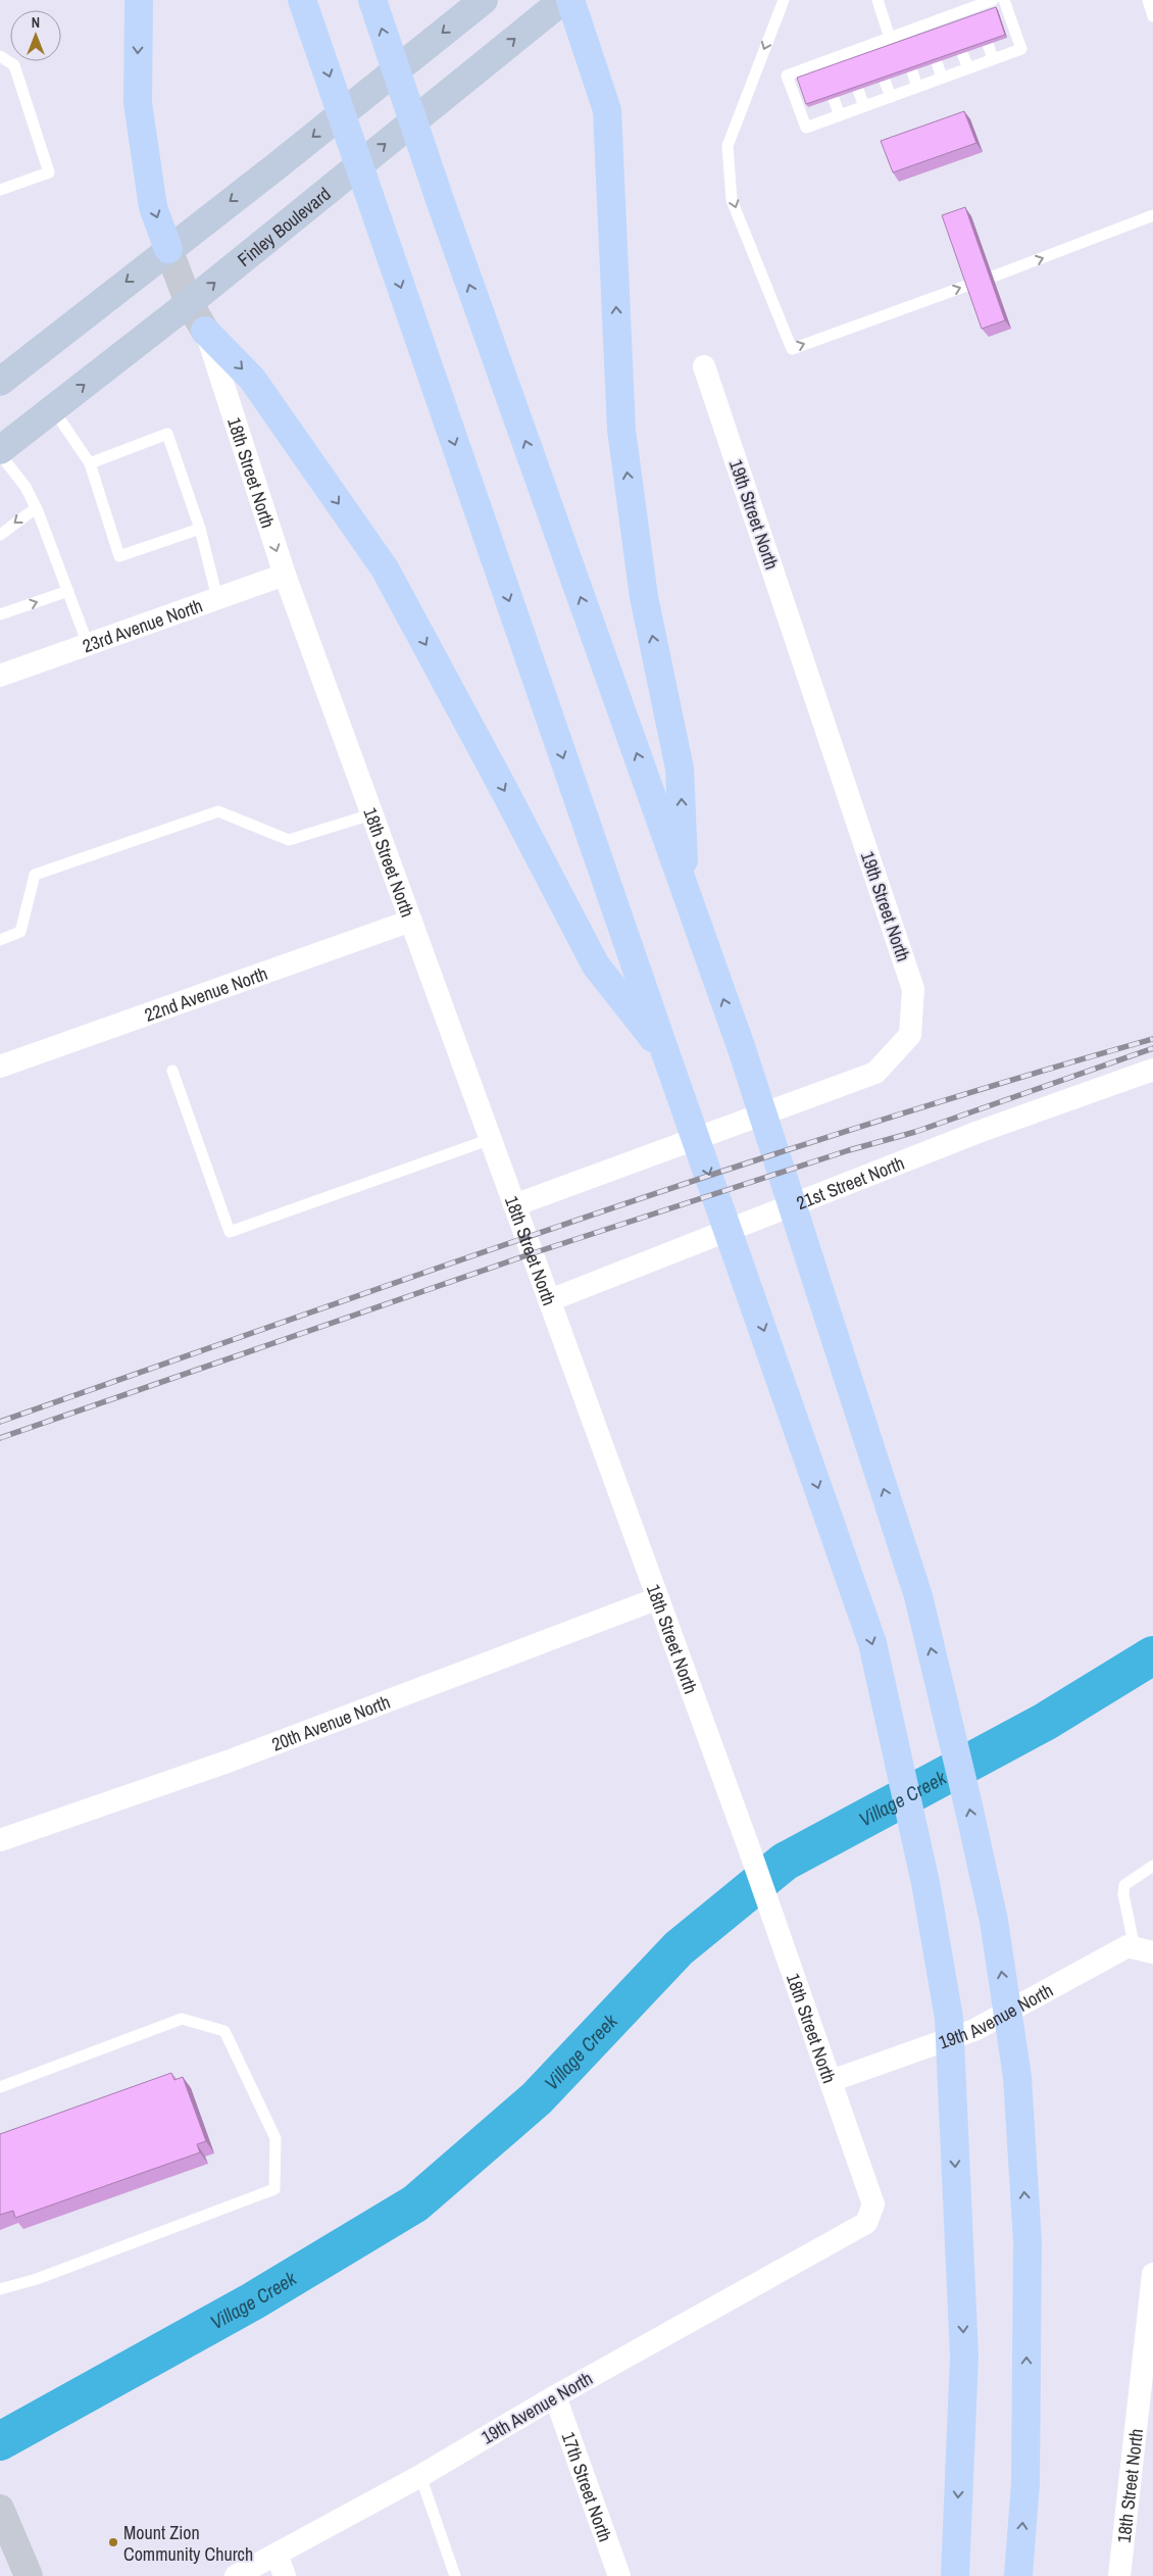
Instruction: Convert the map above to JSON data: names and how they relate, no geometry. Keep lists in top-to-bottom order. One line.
{"streets":{"main road":["Finley Boulevard","18th Street North"],"street":["19th Street North","23rd Avenue North","22nd Avenue North","21st Street North","20th Avenue North","19th Avenue North","17th Street North"]},"crossings":[["Finley Boulevard","18th Street North"],["18th Street North","19th Street North"],["18th Street North","23rd Avenue North"],["18th Street North","22nd Avenue North"],["18th Street North","21st Street North"],["18th Street North","20th Avenue North"],["18th Street North","19th Avenue North"],["19th Avenue North","17th Street North"]],"water":["Village Creek"],"places":["Mount Zion Community Church"],"north":"top"}
